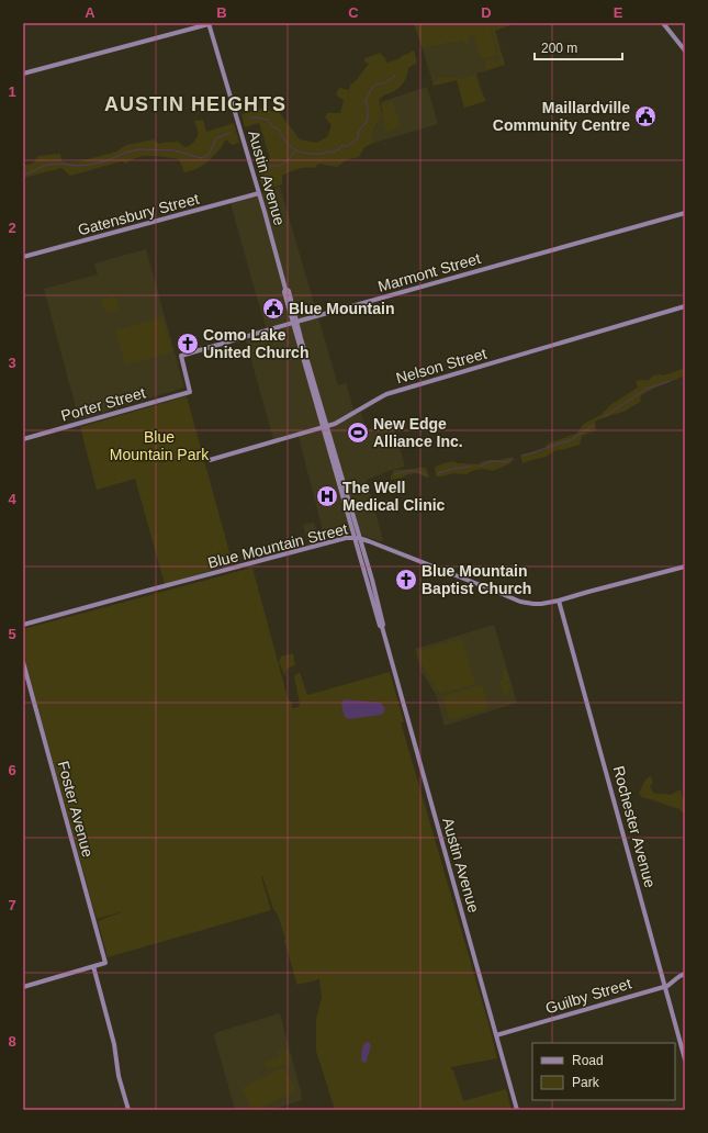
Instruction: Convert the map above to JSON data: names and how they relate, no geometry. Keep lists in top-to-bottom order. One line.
{"streets":{"street":["Austin Avenue","Gatensbury Street","Marmont Street","Nelson Street","Porter Street","Blue Mountain Street","Foster Avenue","Rochester Avenue","Guilby Street"]},"crossings":[["Austin Avenue","Gatensbury Street"],["Austin Avenue","Marmont Street"],["Austin Avenue","Nelson Street"],["Austin Avenue","Blue Mountain Street"],["Austin Avenue","Guilby Street"],["Marmont Street","Porter Street"],["Blue Mountain Street","Rochester Avenue"],["Rochester Avenue","Guilby Street"]],"districts":["AUSTIN HEIGHTS"],"parks":["Blue Mountain Park"],"places":{"public building":["Maillardville Community Centre","Blue Mountain"],"church":["Como Lake United Church","Blue Mountain Baptist Church"],"sports":["New Edge Alliance Inc."],"hospital":["The Well Medical Clinic"]},"legend":["Road","Park"],"scale_bar":"200 m","grid":{"columns":["A","B","C","D","E"],"rows":["1","2","3","4","5","6","7","8"]}}
